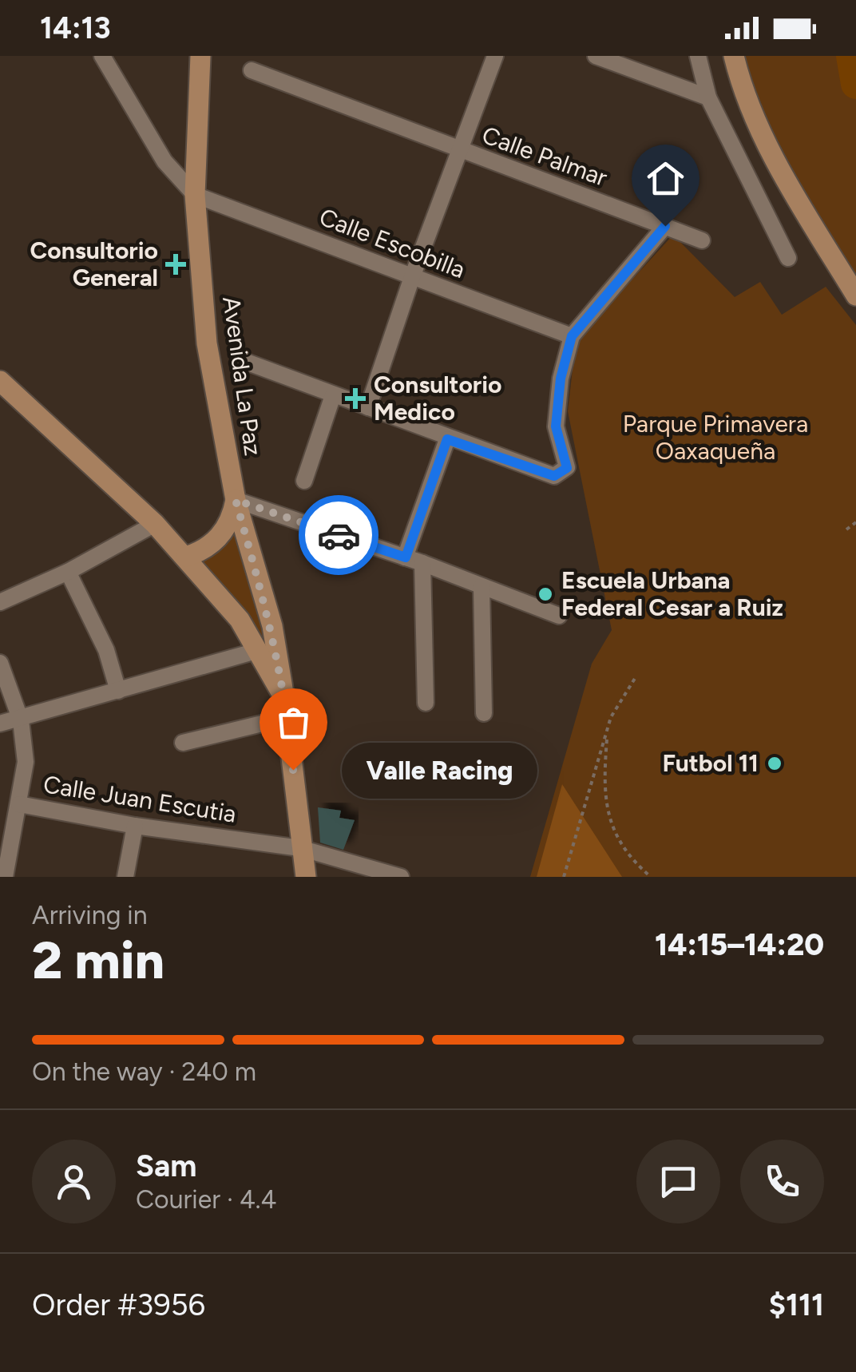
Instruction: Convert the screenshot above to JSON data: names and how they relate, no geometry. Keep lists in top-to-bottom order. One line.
{"streets":{"main road":["Avenida La Paz"],"street":["Calle Palmar","Calle Escobilla","Calle Juan Escutia"]},"crossings":[["Calle Escobilla","Avenida La Paz"],["Avenida La Paz","Calle Juan Escutia"]],"parks":["Parque Primavera Oaxaqueña"],"places":{"health":["Consultorio General","Consultorio Medico"],"other":["Escuela Urbana Federal Cesar a Ruiz","Futbol 11","Valle Racing"]},"page":{"status":"14:13","bubble":"Valle Racing","heading":["2 min","Arriving in","14:15–14:20"],"panel":["Sam","Courier · 4.4","Order #3956","$111"],"bar":"On the way · 240 m"}}
